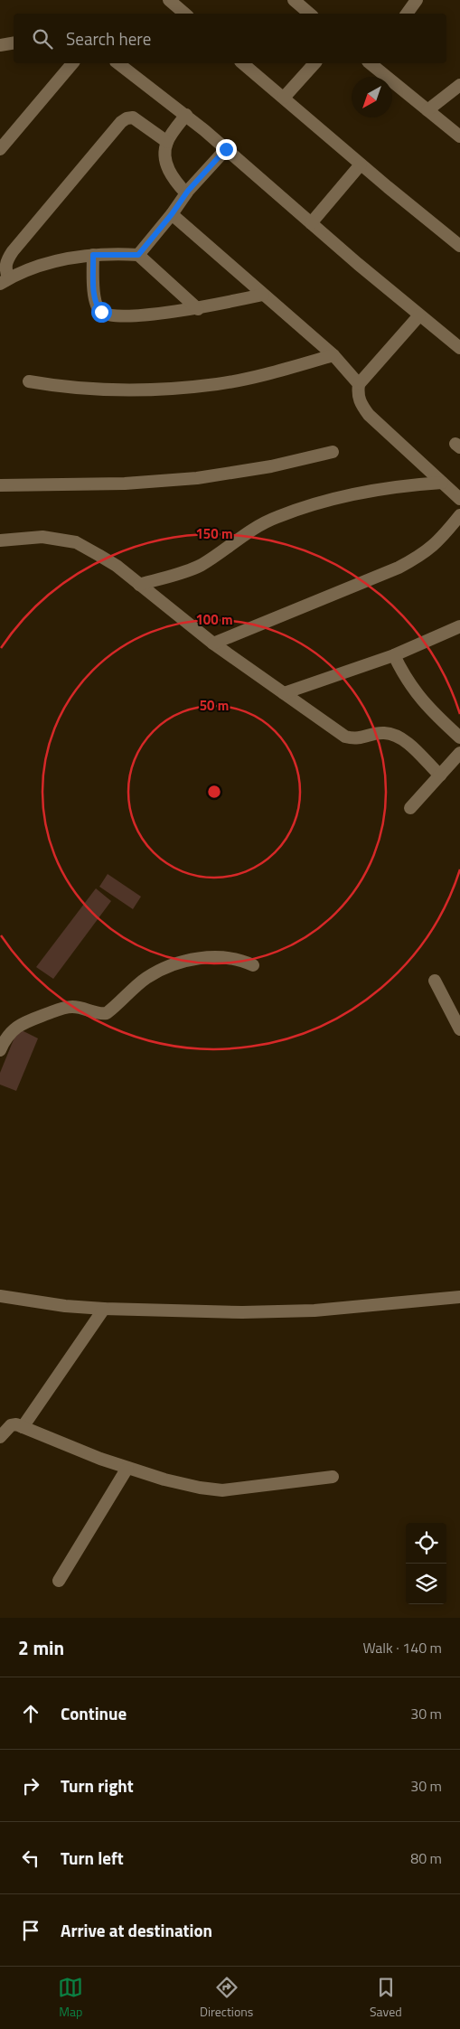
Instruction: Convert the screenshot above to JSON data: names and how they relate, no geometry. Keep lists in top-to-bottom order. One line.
{"north":"bottom left","page":{"search":"Search here","heading":["2 min","Walk · 140 m"],"list":[["Continue","30 m"],["Turn right","30 m"],["Turn left","80 m"],"Arrive at destination"],"nav":["Map","Directions","Saved"]},"rings":["150 m","100 m","50 m"]}
